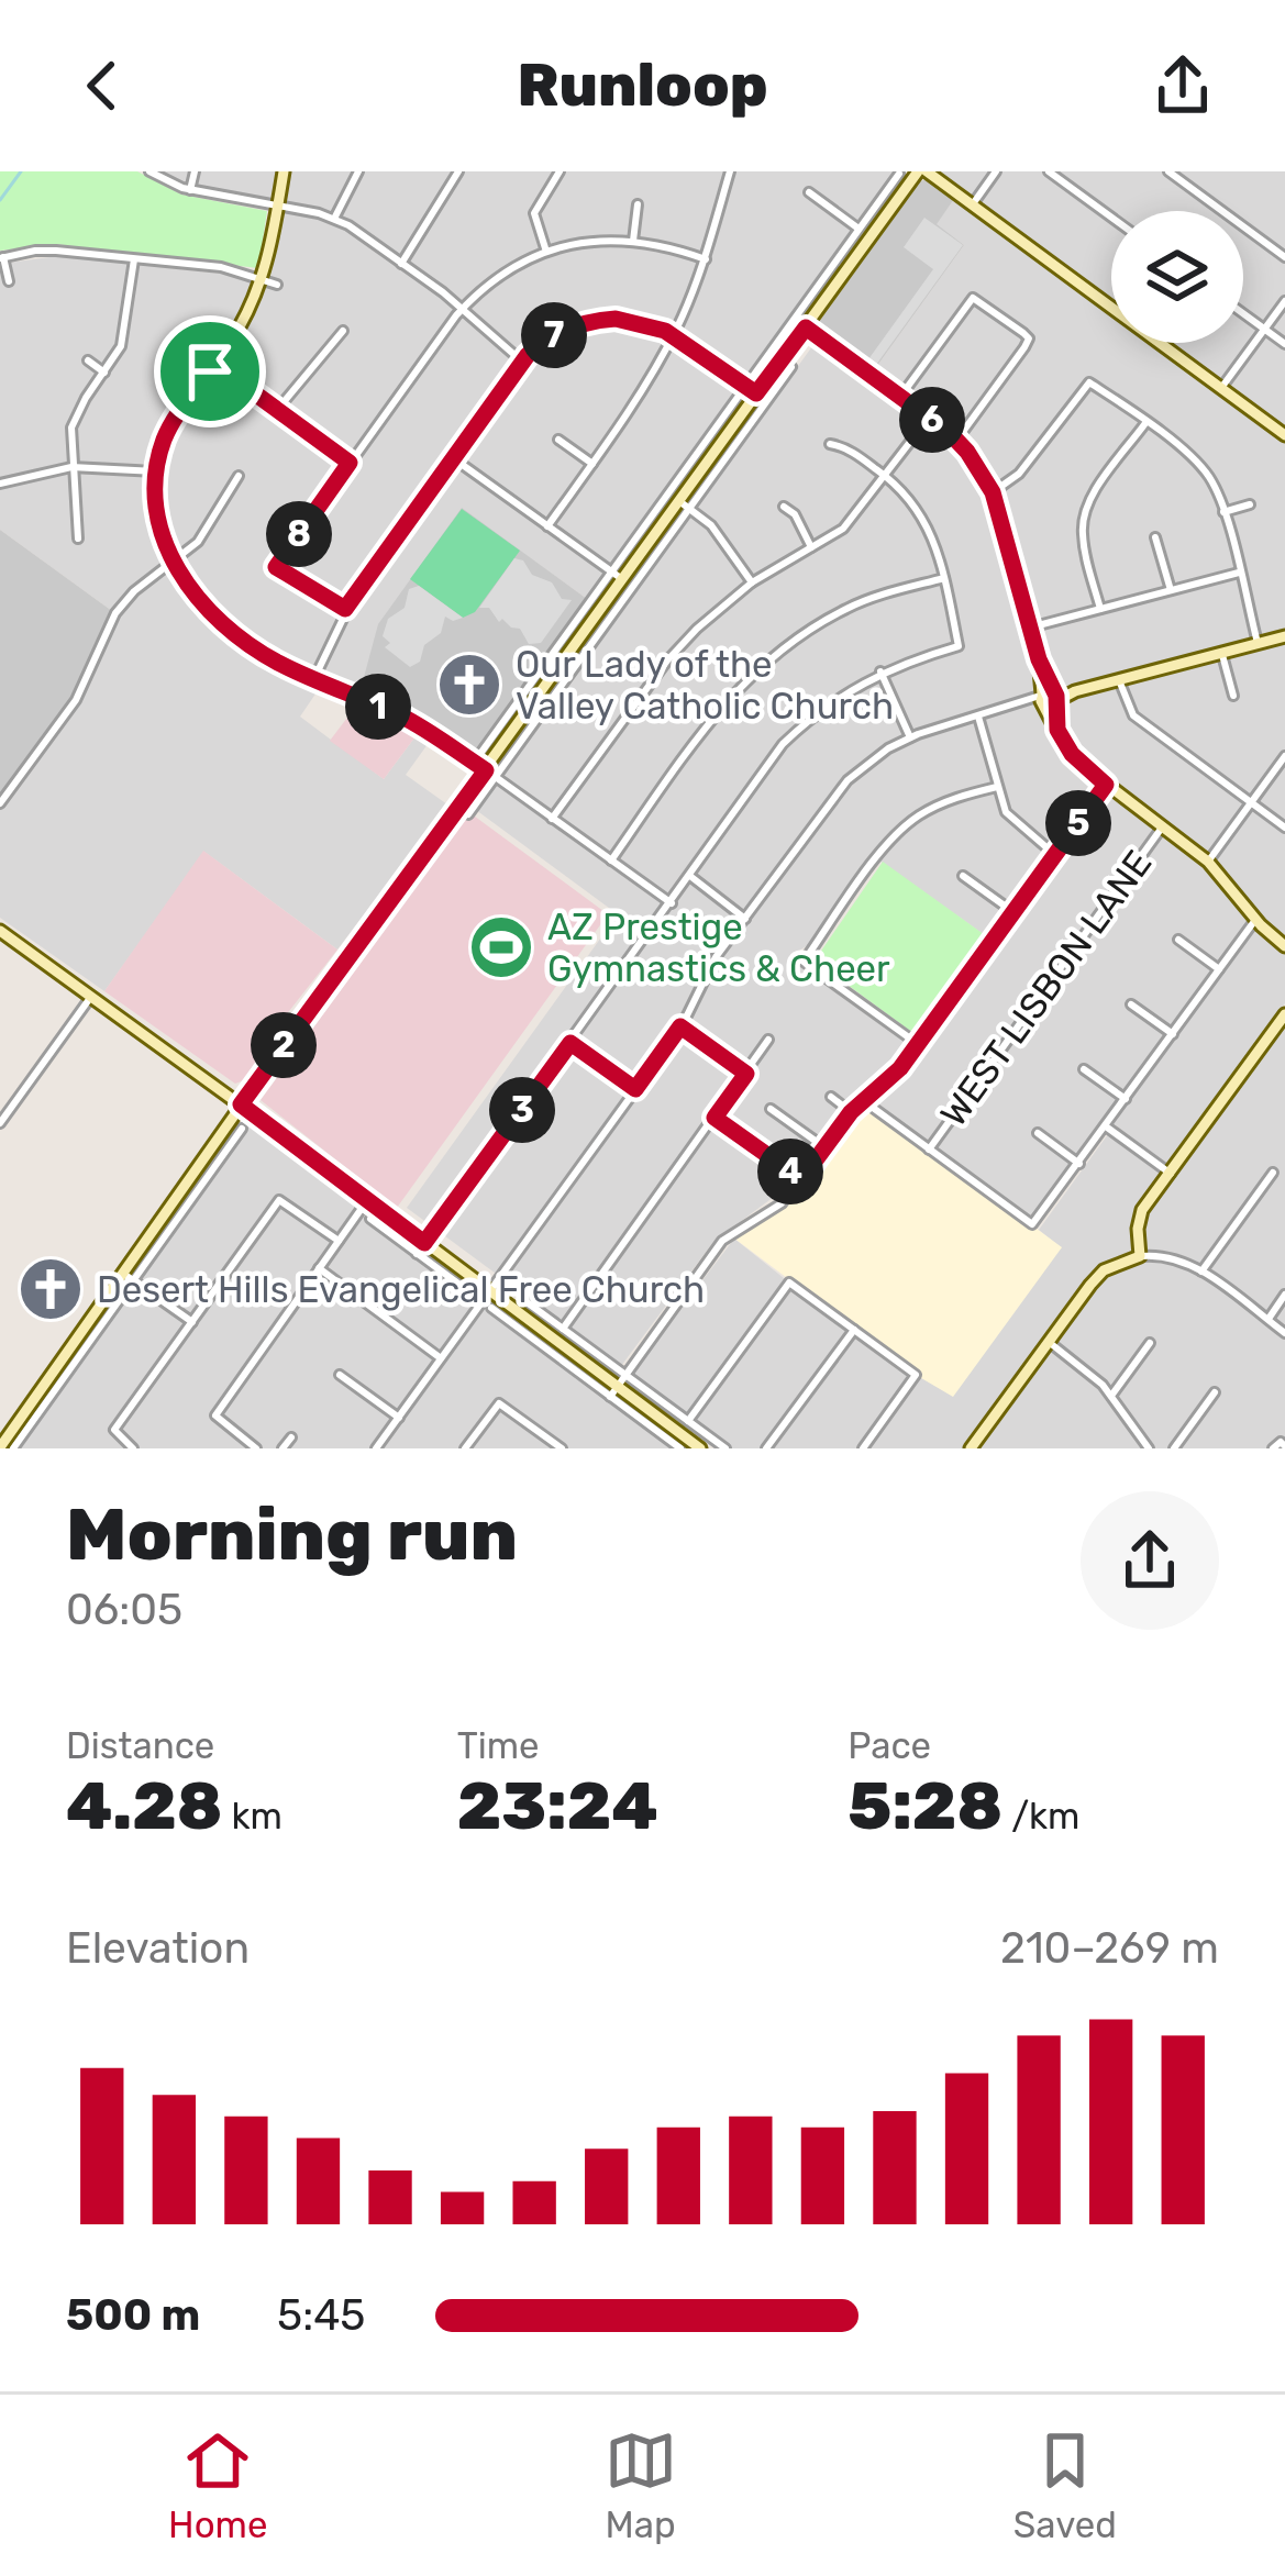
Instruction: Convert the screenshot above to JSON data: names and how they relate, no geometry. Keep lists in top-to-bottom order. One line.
{"streets":{"street":["WEST LISBON LANE"]},"places":{"church":["Our Lady of the Valley Catholic Church","Desert Hills Evangelical Free Church"],"sports":["AZ Prestige Gymnastics & Cheer"]},"page":{"header":"Runloop","pins":["7","6","8","1","5","2","3","4"],"heading":["Morning run","06:05"],"stats":[["Distance","4.28 km"],["Time","23:24"],["Pace","5:28 /km"]],"chart":["Elevation","210–269 m"],"list":[{"name":"500 m","note":"5:45"}],"tabs":["Home","Map","Saved"]}}
